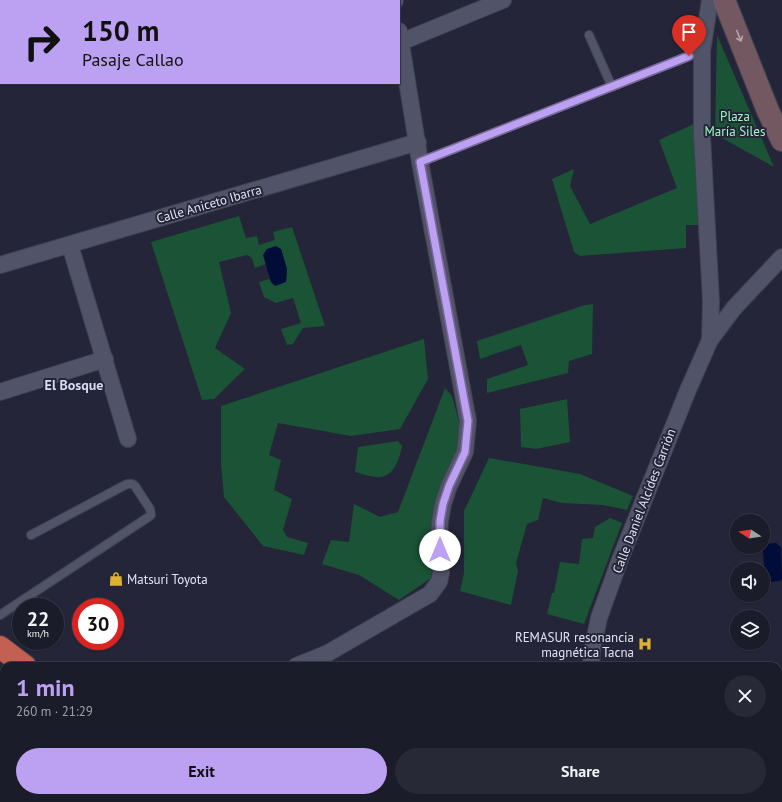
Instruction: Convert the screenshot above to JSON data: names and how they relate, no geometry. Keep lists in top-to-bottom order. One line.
{"streets":{"street":["Calle Aniceto Ibarra","Calle Daniel Alcídes Carrión"]},"districts":["El Bosque"],"parks":["Plaza María Siles"],"places":{"shop":["Matsuri Toyota"],"hospital":["REMASUR resonancia magnética Tacna"]},"north":"left","page":{"turn":["150 m","Pasaje Callao"],"speed":"22 km/h","limit":"30","heading":["1 min","260 m · 21:29"],"buttons":["Exit","Share"]}}
